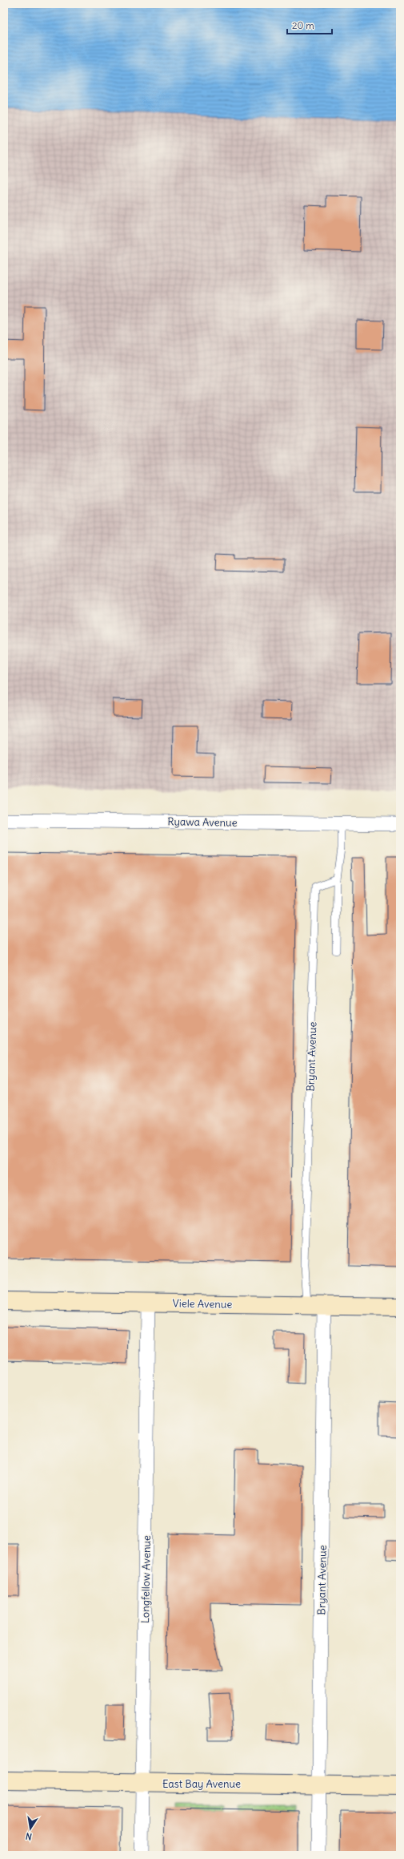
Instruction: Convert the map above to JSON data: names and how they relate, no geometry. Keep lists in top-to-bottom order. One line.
{"streets":{"street":["Ryawa Avenue","Bryant Avenue","Viele Avenue","Longfellow Avenue","East Bay Avenue"]},"crossings":[["Bryant Avenue","Viele Avenue"],["Bryant Avenue","East Bay Avenue"],["Viele Avenue","Longfellow Avenue"],["Longfellow Avenue","East Bay Avenue"]],"scale_bar":"20 m","north":"bottom"}
